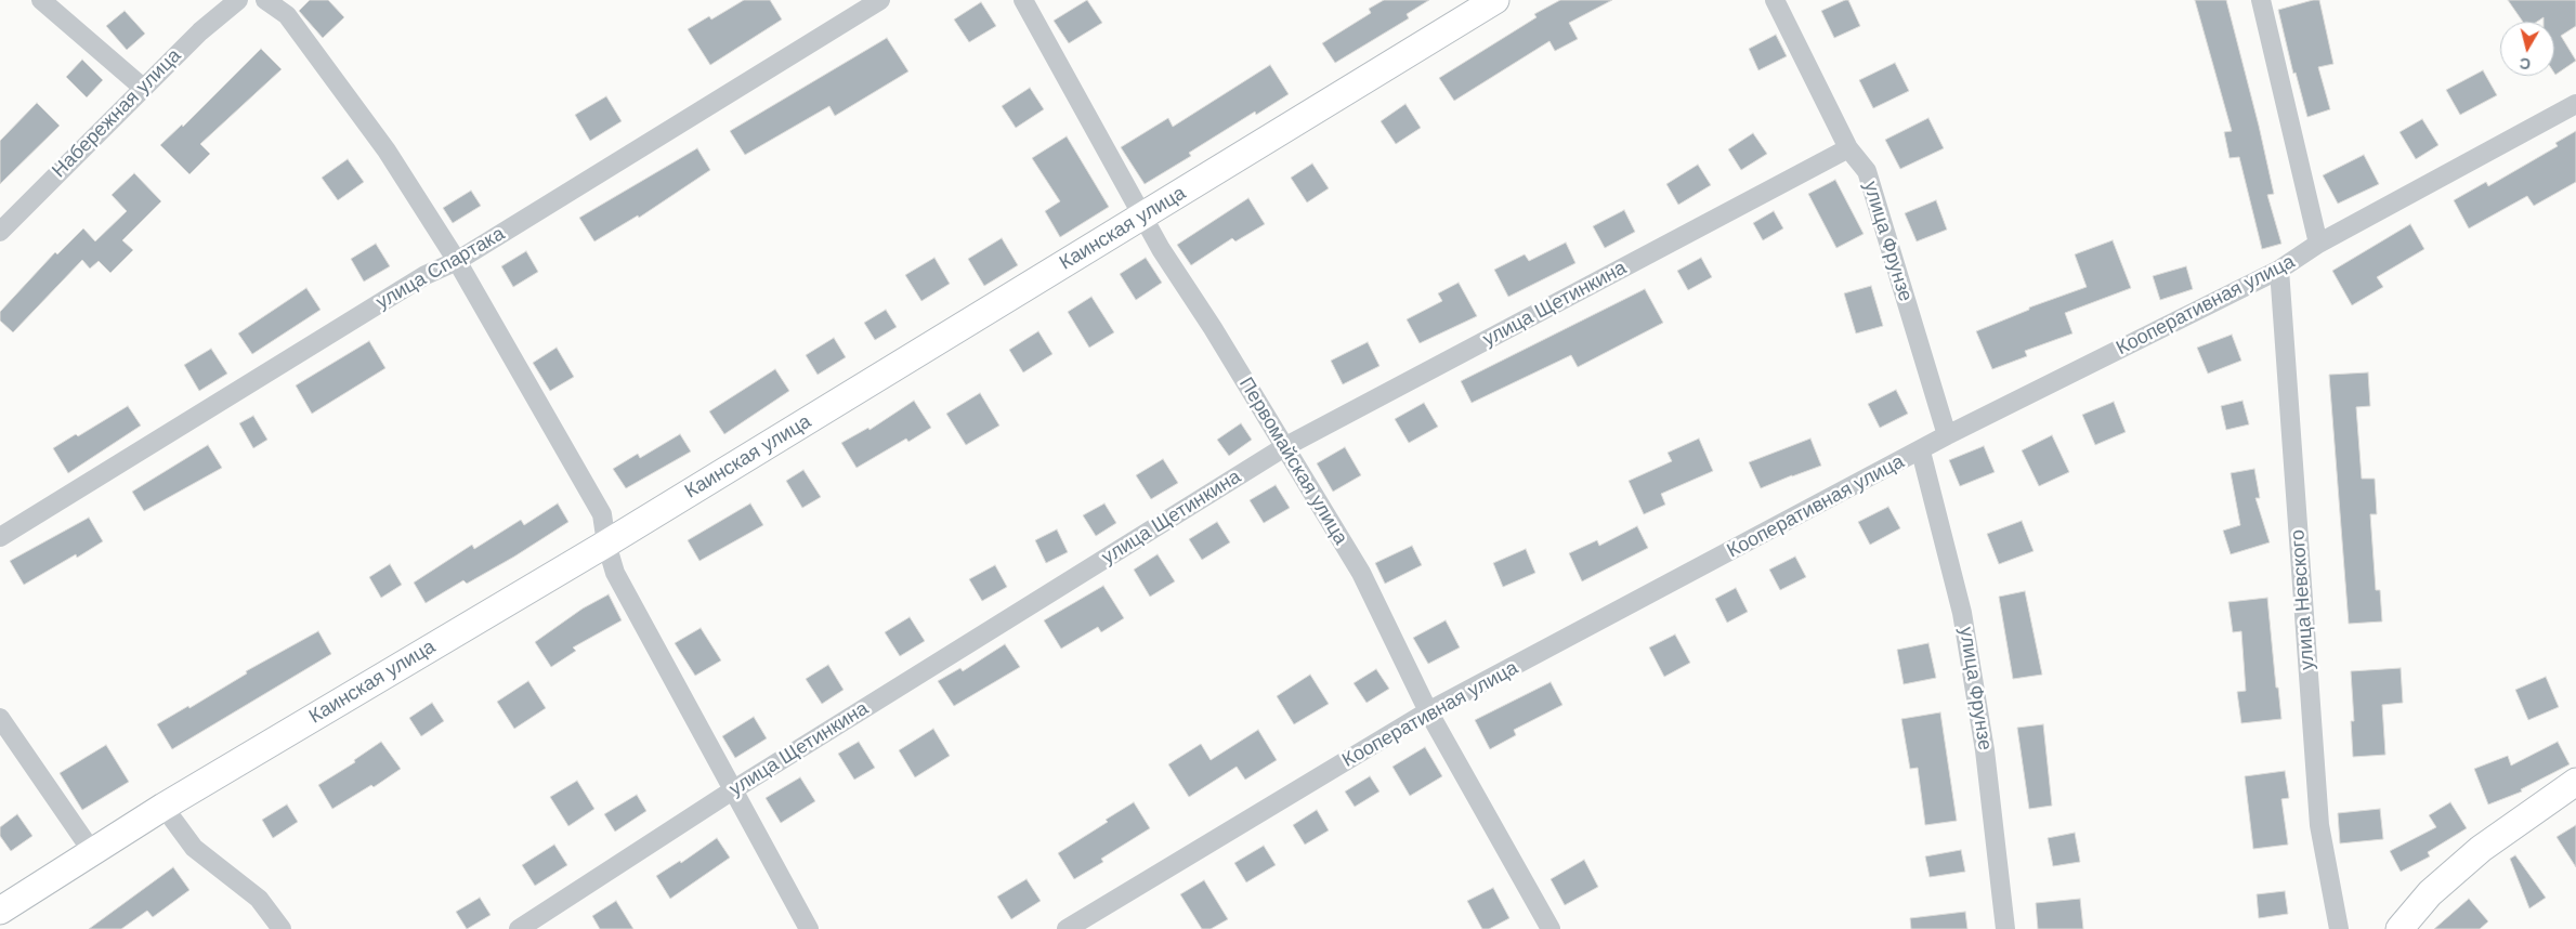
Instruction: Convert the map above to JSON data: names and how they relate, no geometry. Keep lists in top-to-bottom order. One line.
{"streets":{"main road":["Каинская улица"],"street":["Набережная улица","улица Фрунзе","улица Спартака","улица Щетинкина","Кооперативная улица","Первомайская улица","улица Невского"]},"crossings":[["Каинская улица","Первомайская улица"],["улица Фрунзе","улица Щетинкина"],["улица Фрунзе","Кооперативная улица"],["улица Щетинкина","Первомайская улица"],["Кооперативная улица","Первомайская улица"],["Кооперативная улица","улица Невского"]],"north":"bottom"}
